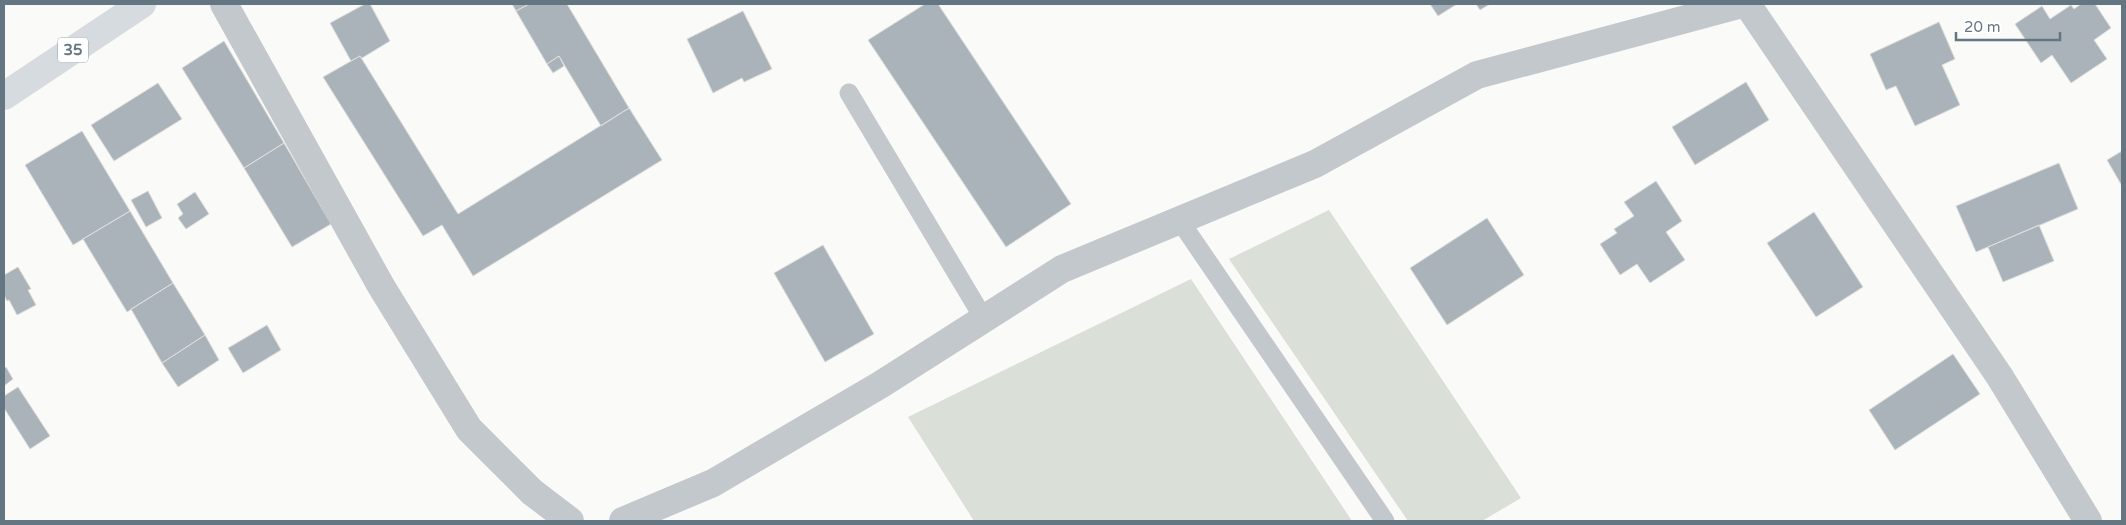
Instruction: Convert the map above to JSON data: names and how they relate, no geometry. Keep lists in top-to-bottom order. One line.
{"streets":{"main road":["35"]},"scale_bar":"20 m"}
